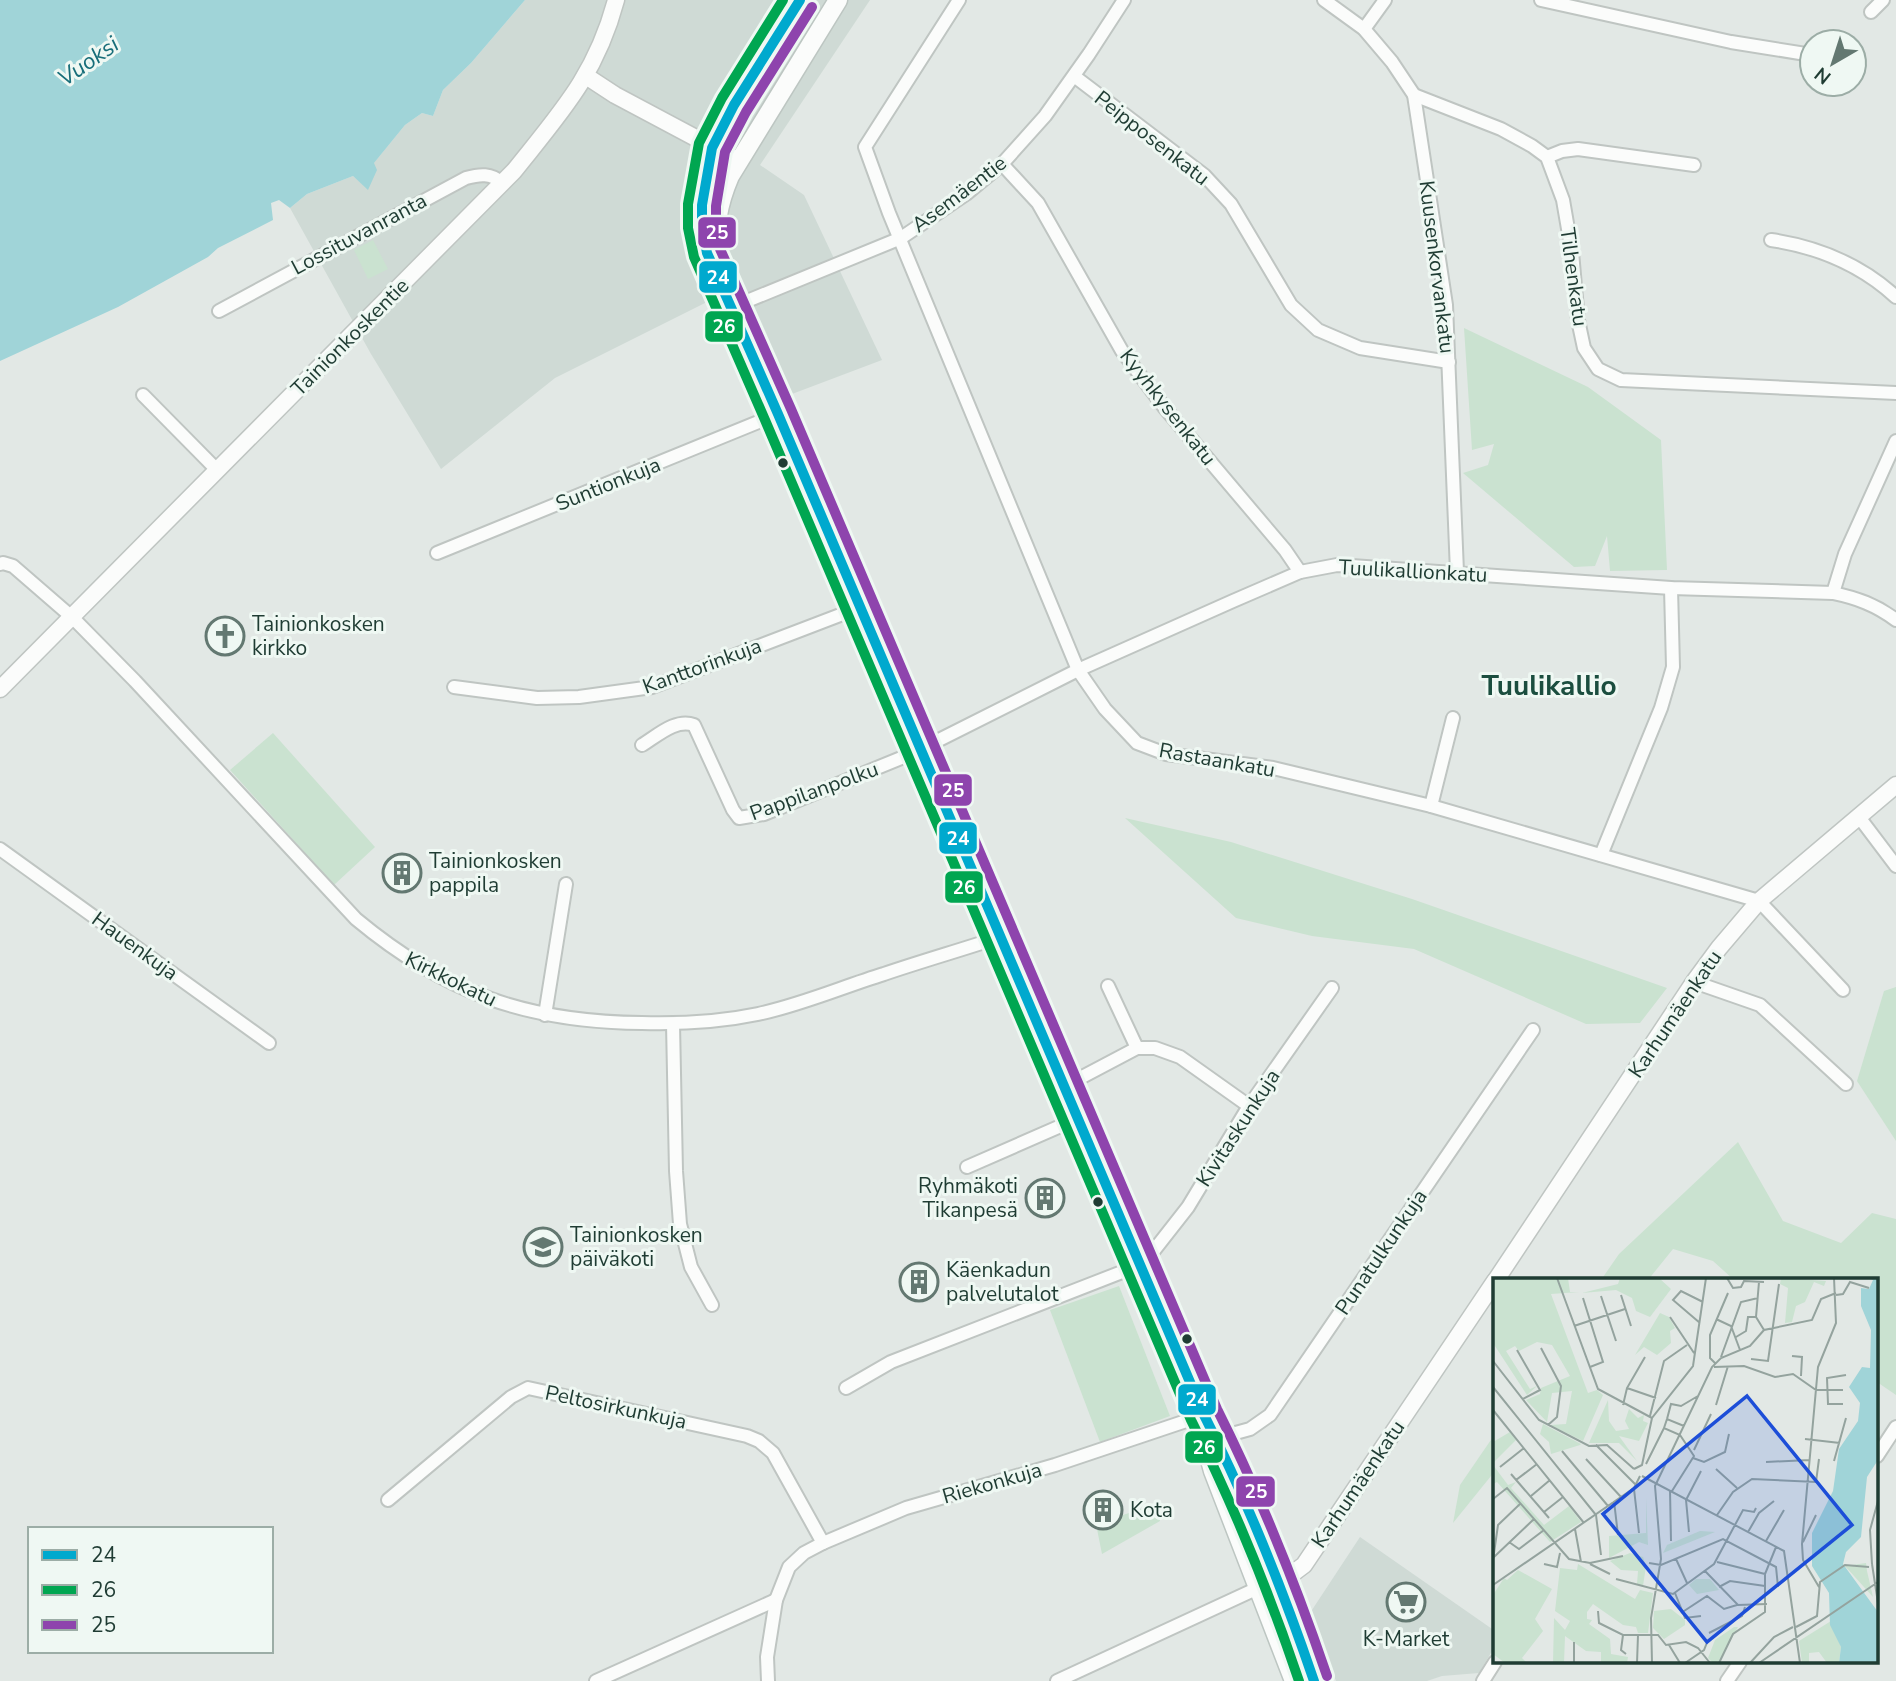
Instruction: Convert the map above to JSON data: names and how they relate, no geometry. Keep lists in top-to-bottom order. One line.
{"streets":{"street":["Peipposenkatu","Asemäentie","Lossituvanranta","Kuusenkorvankatu","Tilhenkatu","Tainionkoskentie","Kyyhkysenkatu","Suntionkuja","Tuulikallionkatu","Kanttorinkuja","Rastaankatu","Pappilanpolku","Hauenkuja","Kirkkokatu","Karhumäenkatu","Kivitaskunkuja","Punatulkunkuja","Peltosirkunkuja","Riekonkuja"]},"crossings":[["Peipposenkatu","Asemäentie"],["Peipposenkatu","Kuusenkorvankatu"],["Asemäentie","Kyyhkysenkatu"],["Asemäentie","Rastaankatu"],["Lossituvanranta","Tainionkoskentie"],["Kuusenkorvankatu","Tuulikallionkatu"],["Tainionkoskentie","Kirkkokatu"],["Kyyhkysenkatu","Tuulikallionkatu"],["Tuulikallionkatu","Rastaankatu"],["Tuulikallionkatu","Pappilanpolku"],["Rastaankatu","Karhumäenkatu"],["Peltosirkunkuja","Riekonkuja"]],"districts":["Tuulikallio"],"water":["Vuoksi"],"places":{"church":["Tainionkosken kirkko"],"building":["Tainionkosken pappila","Ryhmäkoti Tikanpesä","Käenkadun palvelutalot","Kota"],"school or university":["Tainionkosken päiväkoti"],"supermarket":["K-Market"]},"lines":["transit line 24","transit line 26","transit line 25"],"legend":["24","26","25"],"north":"bottom left"}
